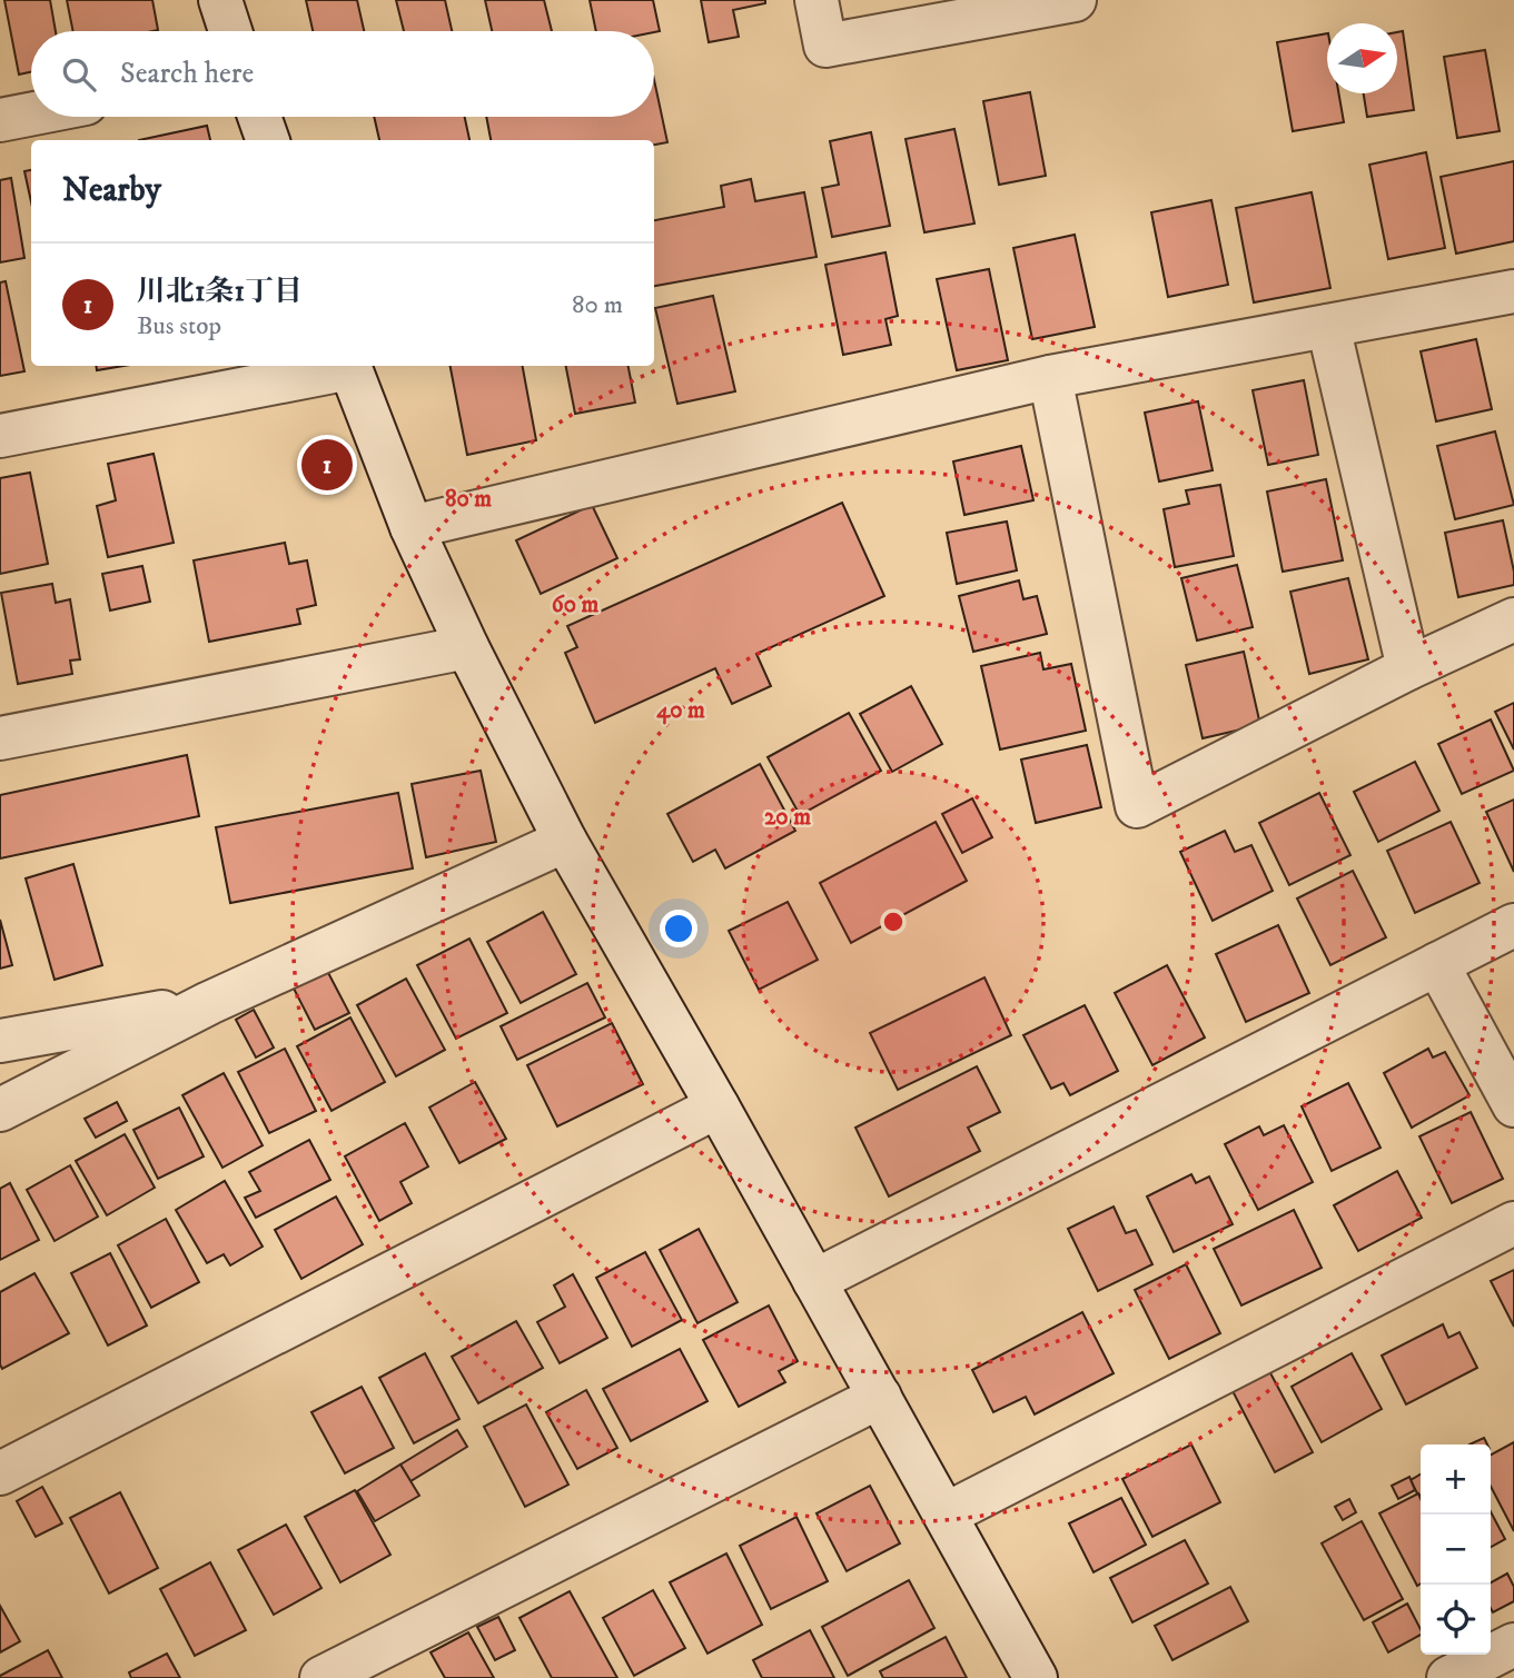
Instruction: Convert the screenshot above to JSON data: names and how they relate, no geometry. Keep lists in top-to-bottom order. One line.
{"north":"right","page":{"search":"Search here","heading":"Nearby","list":[{"mark":"1","name":"川北1条1丁目","note":"Bus stop","value":"80 m"}],"pins":"1","map_buttons":["+","−"]},"rings":["80 m","60 m","40 m","20 m"]}
